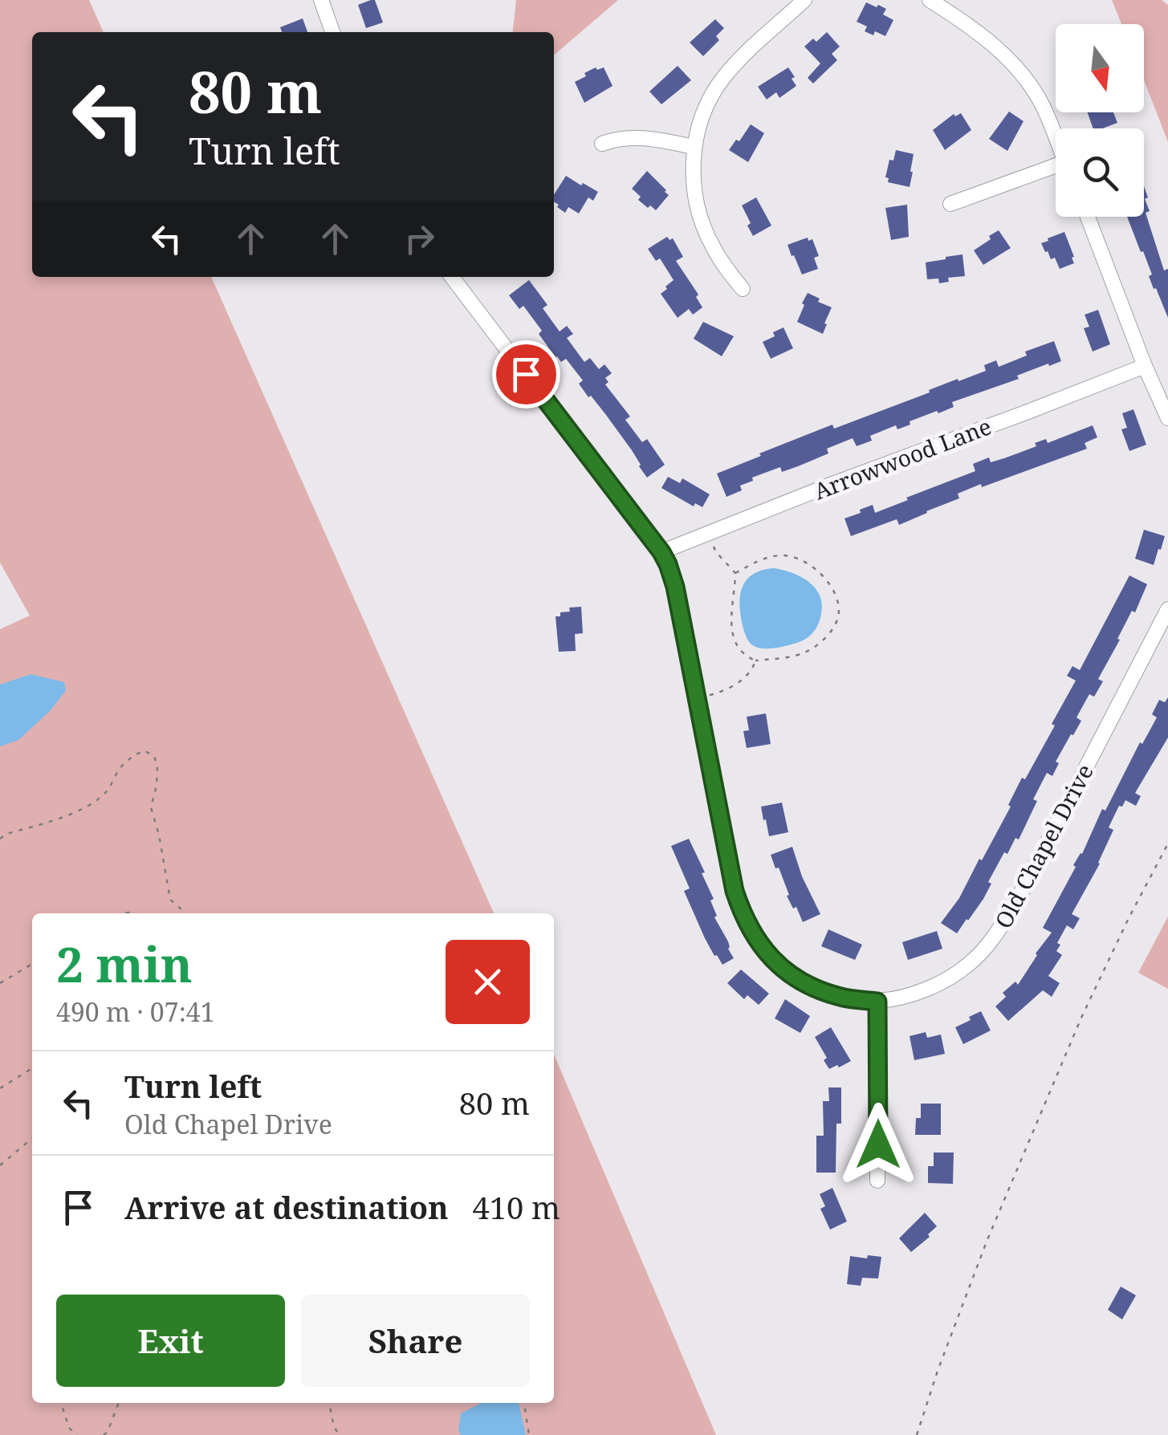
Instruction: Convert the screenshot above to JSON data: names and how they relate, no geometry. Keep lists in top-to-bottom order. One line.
{"streets":{"street":["Arrowwood Lane","Old Chapel Drive"]},"crossings":[["Arrowwood Lane","Old Chapel Drive"]],"north":"bottom","page":{"turn":["80 m","Turn left"],"heading":["2 min","490 m · 07:41"],"list":[{"name":"Turn left","note":"Old Chapel Drive","value":"80 m"},{"name":"Arrive at destination","value":"410 m"}],"buttons":["Exit","Share"]}}
